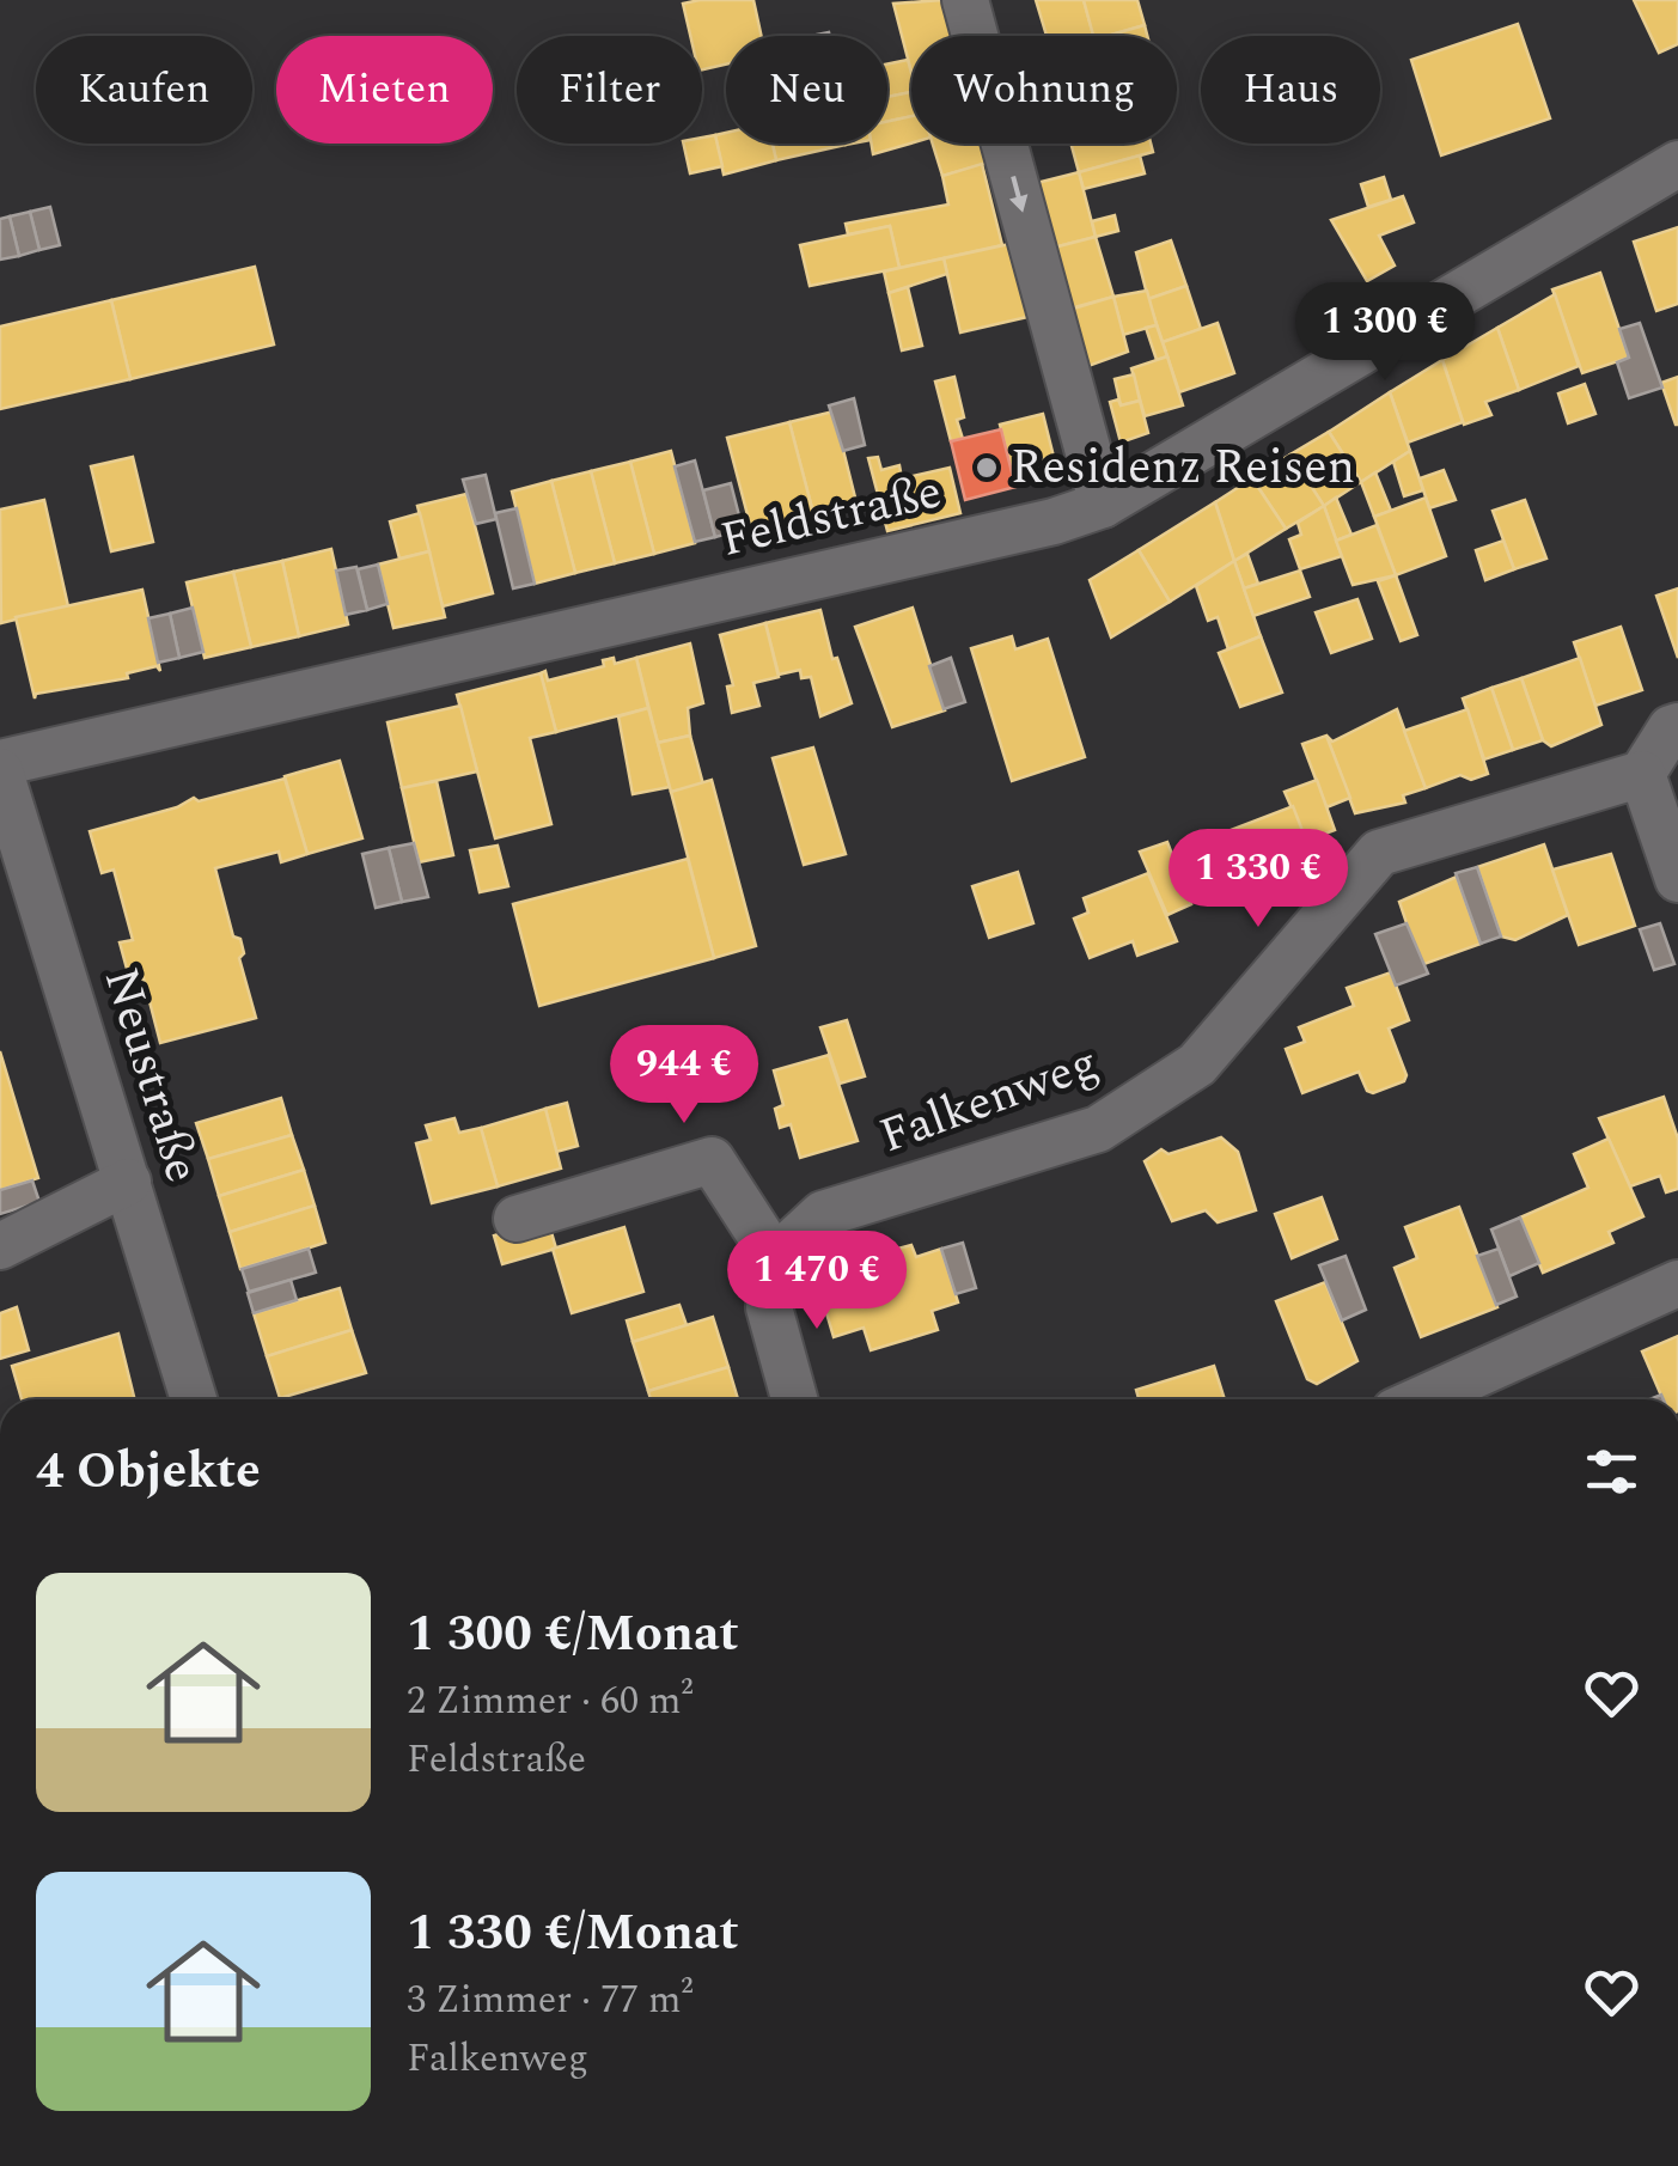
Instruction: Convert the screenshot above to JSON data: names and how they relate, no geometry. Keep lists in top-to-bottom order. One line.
{"streets":{"street":["Feldstraße","Neustraße","Falkenweg"]},"crossings":[["Feldstraße","Neustraße"]],"places":["Residenz Reisen"],"page":{"chip":["Kaufen","Mieten","Filter","Neu","Wohnung","Haus"],"price":["1 300 €","1 330 €","944 €","1 470 €"],"heading":"4 Objekte","list":[{"name":"1 300 €/Monat","note":"2 Zimmer · 60 m² · Feldstraße"},{"name":"1 330 €/Monat","note":"3 Zimmer · 77 m² · Falkenweg"}]}}
